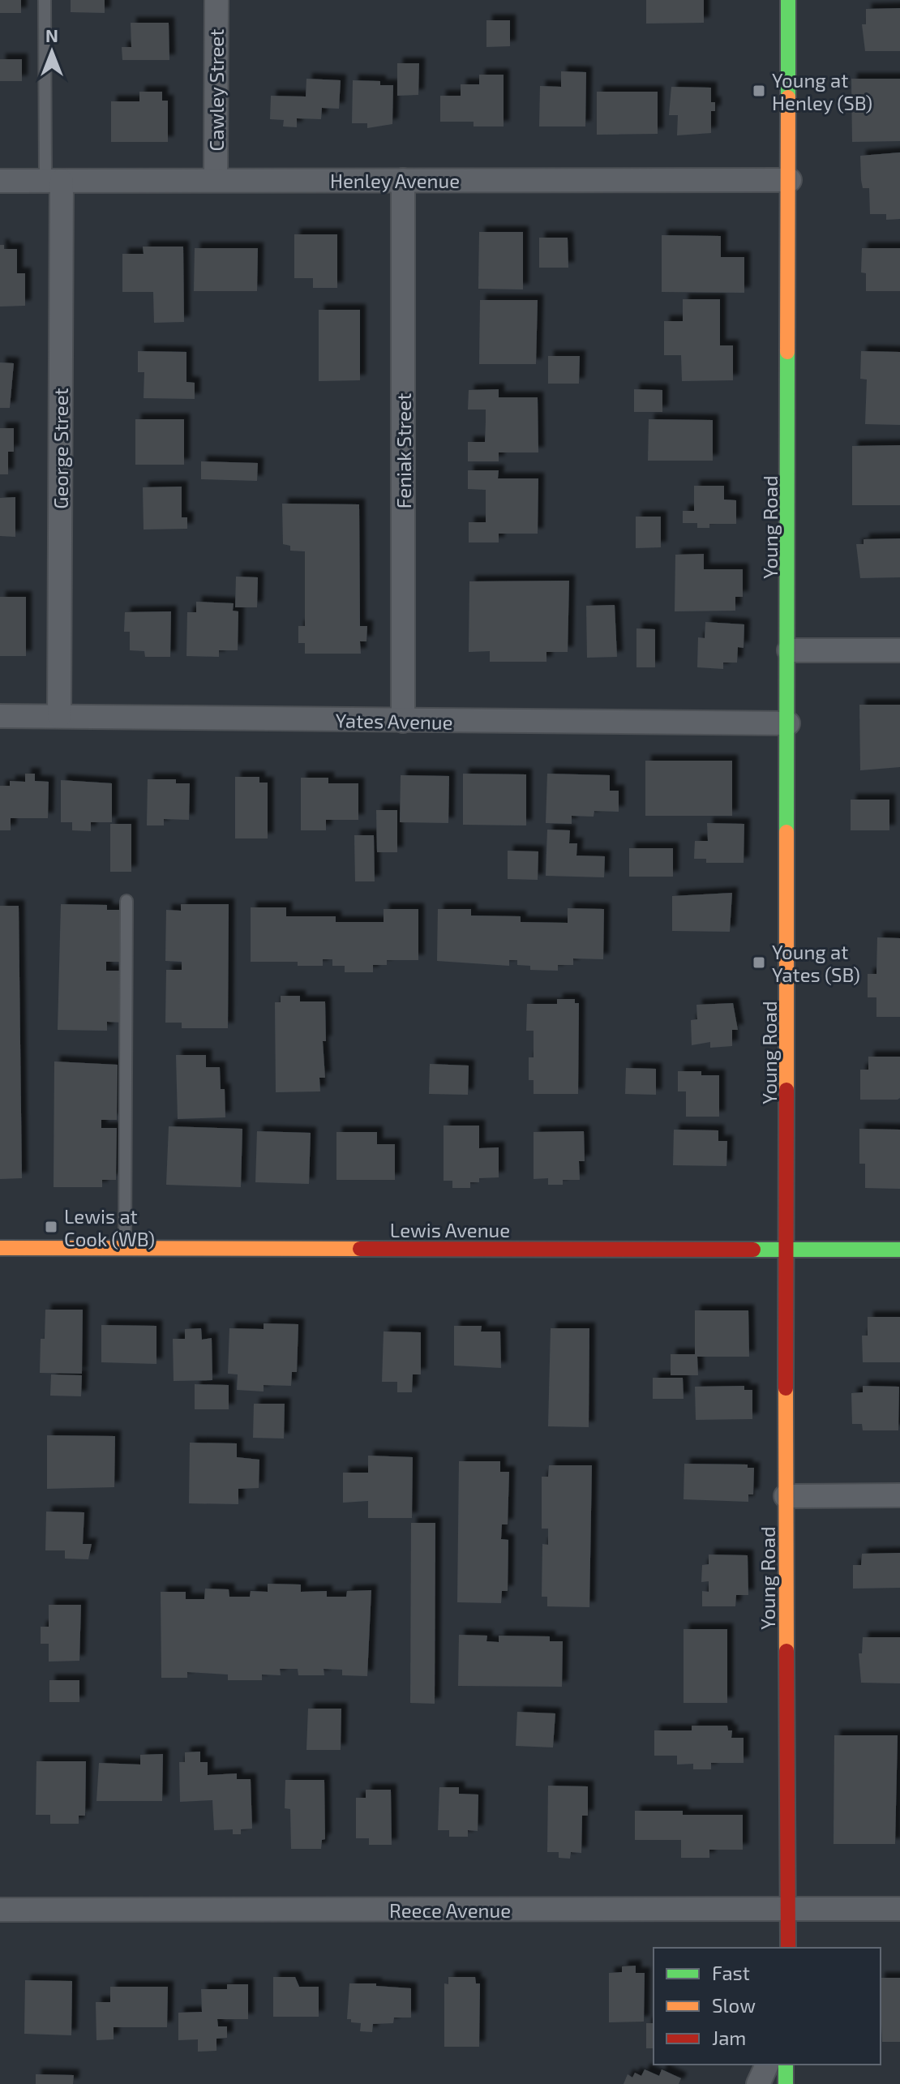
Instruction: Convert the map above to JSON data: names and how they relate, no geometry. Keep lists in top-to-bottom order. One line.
{"streets":{"street":["Cawley Street","Henley Avenue","George Street","Feniak Street","Young Road","Yates Avenue","Lewis Avenue","Reece Avenue"]},"crossings":[["Cawley Street","Henley Avenue"],["Henley Avenue","George Street"],["Henley Avenue","Feniak Street"],["Henley Avenue","Young Road"],["George Street","Yates Avenue"],["Feniak Street","Yates Avenue"],["Young Road","Yates Avenue"],["Young Road","Lewis Avenue"],["Young Road","Reece Avenue"]],"places":{"transit":["Young at Henley (SB)","Young at Yates (SB)","Lewis at Cook (WB)"]},"legend":["Fast","Slow","Jam"],"north":"top"}
